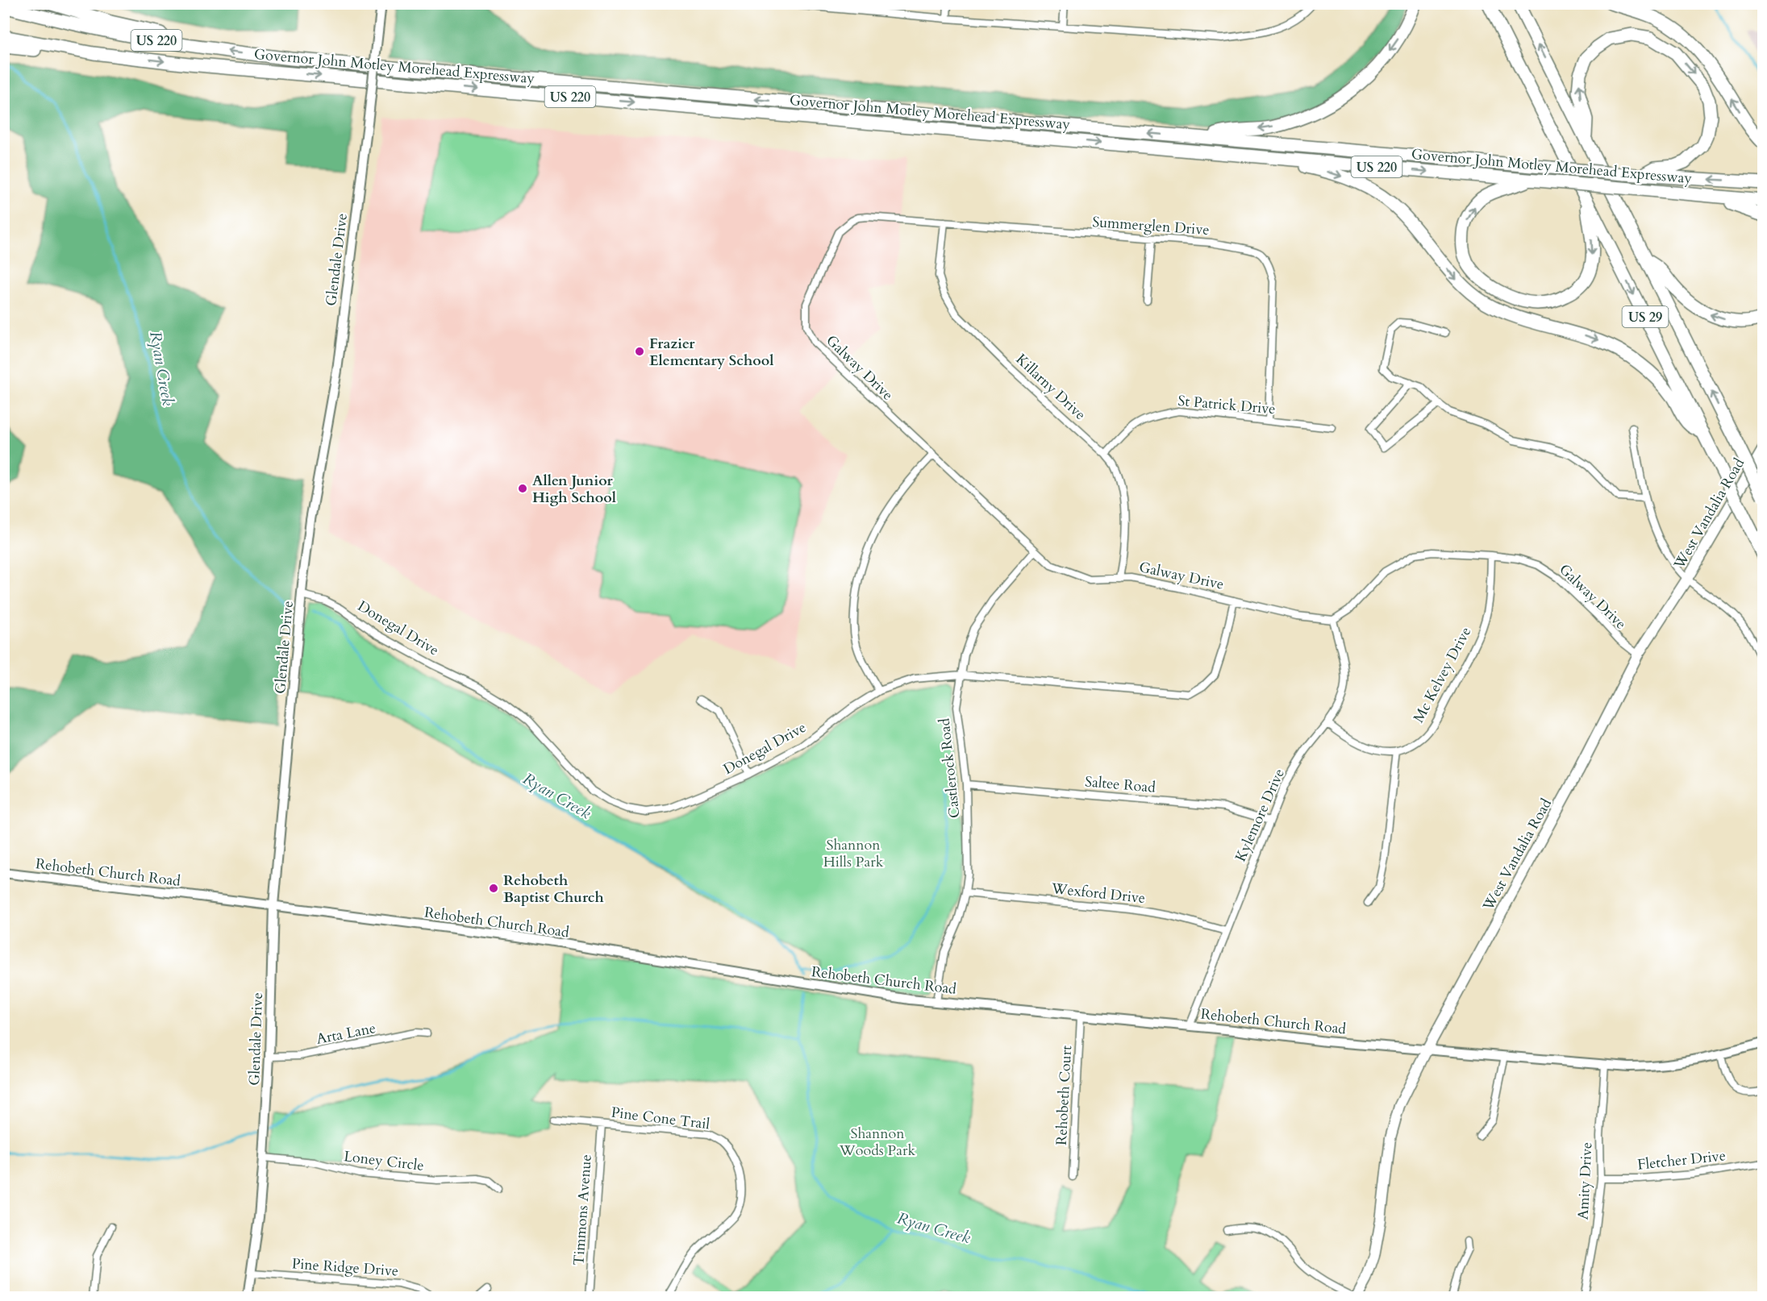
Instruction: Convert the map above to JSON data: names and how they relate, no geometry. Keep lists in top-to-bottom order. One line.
{"streets":{"highway":["US 220","Governor John Motley Morehead Expressway","US 29"],"main road":["West Vandalia Road"],"street":["Summerglen Drive","Glendale Drive","Galway Drive","Killarny Drive","St Patrick Drive","Donegal Drive","Mc Kelvey Drive","Castlerock Road","Saltee Road","Kylemore Drive","Rehobeth Church Road","Wexford Drive","Arta Lane","Rehobeth Court","Pine Cone Trail","Fletcher Drive","Loney Circle","Amity Drive","Timmons Avenue","Pine Ridge Drive"]},"crossings":[["US 220","Governor John Motley Morehead Expressway"],["Summerglen Drive","Galway Drive"],["Summerglen Drive","Killarny Drive"],["Summerglen Drive","St Patrick Drive"],["Glendale Drive","Donegal Drive"],["Glendale Drive","Rehobeth Church Road"],["Glendale Drive","Arta Lane"],["Glendale Drive","Loney Circle"],["Glendale Drive","Pine Ridge Drive"],["Galway Drive","Killarny Drive"],["Galway Drive","West Vandalia Road"],["Galway Drive","Donegal Drive"],["Galway Drive","Mc Kelvey Drive"],["Galway Drive","Castlerock Road"],["Galway Drive","Kylemore Drive"],["Killarny Drive","St Patrick Drive"],["West Vandalia Road","Rehobeth Church Road"],["Donegal Drive","Castlerock Road"],["Castlerock Road","Saltee Road"],["Castlerock Road","Rehobeth Church Road"],["Castlerock Road","Wexford Drive"],["Saltee Road","Kylemore Drive"],["Kylemore Drive","Rehobeth Church Road"],["Kylemore Drive","Wexford Drive"],["Rehobeth Church Road","Rehobeth Court"],["Rehobeth Church Road","Amity Drive"],["Pine Cone Trail","Timmons Avenue"],["Fletcher Drive","Amity Drive"]],"water":["Ryan Creek"],"parks":["Shannon Hills Park","Shannon Woods Park"],"places":["Frazier Elementary School","Allen Junior High School","Rehobeth Baptist Church"]}
